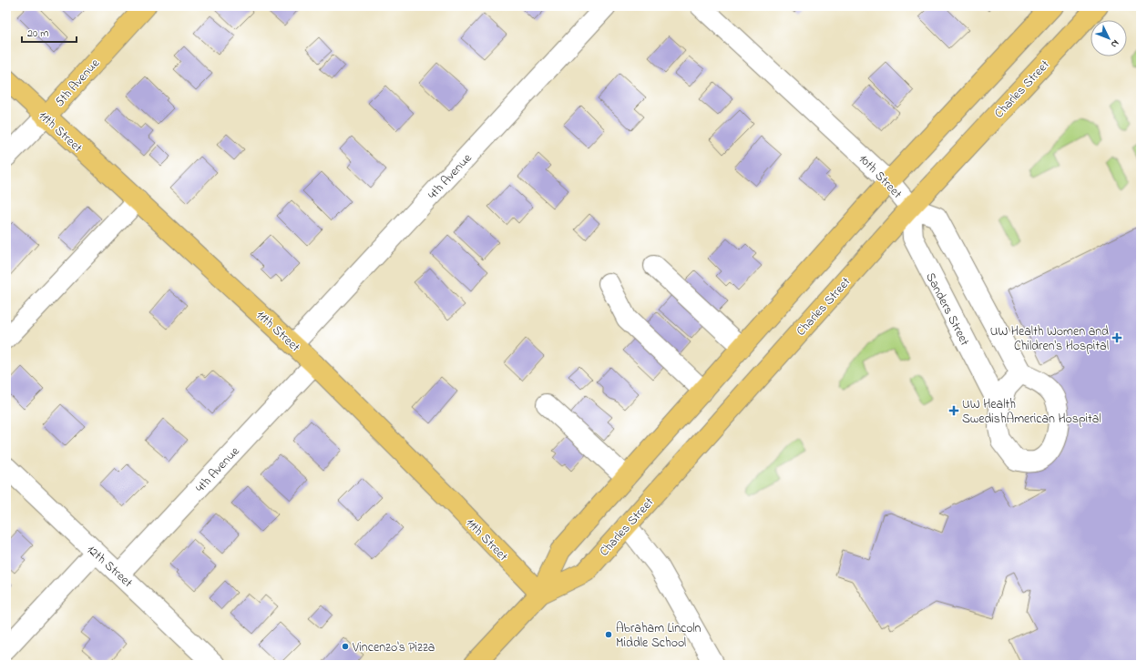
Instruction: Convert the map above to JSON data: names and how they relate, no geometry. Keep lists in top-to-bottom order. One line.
{"streets":{"main road":["5th Avenue","Charles Street","11th Street"],"street":["4th Avenue","10th Street","Sanders Street","12th Street"]},"crossings":[["5th Avenue","11th Street"],["Charles Street","11th Street"],["Charles Street","10th Street"],["Charles Street","Sanders Street"],["11th Street","4th Avenue"],["4th Avenue","12th Street"],["10th Street","Sanders Street"]],"places":{"health":["UW Health Women and Children's Hospital","UW Health SwedishAmerican Hospital"],"other":["Abraham Lincoln Middle School","Vincenzo's Pizza"]},"scale_bar":"20 m","north":"bottom right"}
